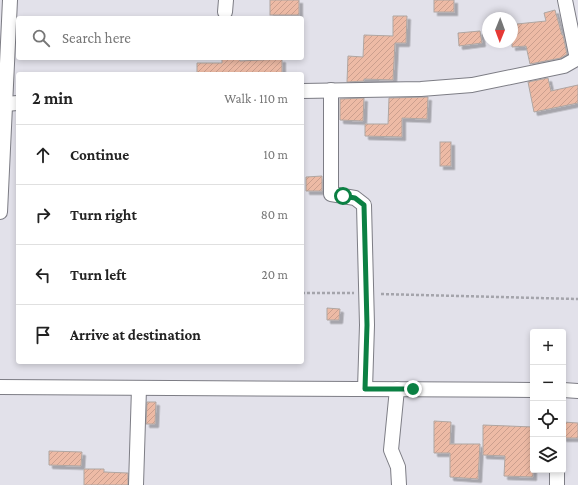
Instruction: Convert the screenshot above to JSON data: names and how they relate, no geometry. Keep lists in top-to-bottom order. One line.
{"north":"bottom","page":{"search":"Search here","heading":["2 min","Walk · 110 m"],"list":[["Continue","10 m"],["Turn right","80 m"],["Turn left","20 m"],"Arrive at destination"],"map_buttons":["+","−"]}}
